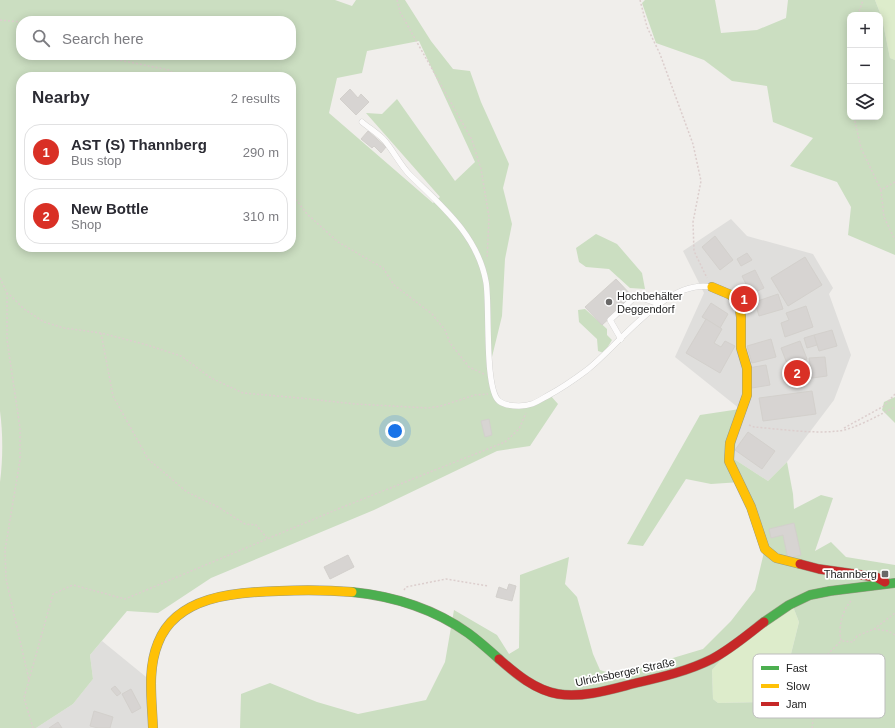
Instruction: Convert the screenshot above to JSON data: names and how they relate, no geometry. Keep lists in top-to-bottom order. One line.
{"streets":{"street":["Ulrichsberger Straße"]},"places":{"other":["Hochbehälter Deggendorf"],"transit":["Thannberg"]},"legend":["Fast","Slow","Jam"],"page":{"map_buttons":["+","−"],"search":"Search here","heading":["Nearby","2 results"],"list":[{"mark":"1","name":"AST (S) Thannberg","note":"Bus stop","value":"290 m"},{"mark":"2","name":"New Bottle","note":"Shop","value":"310 m"}],"pins":["1","2"]}}
